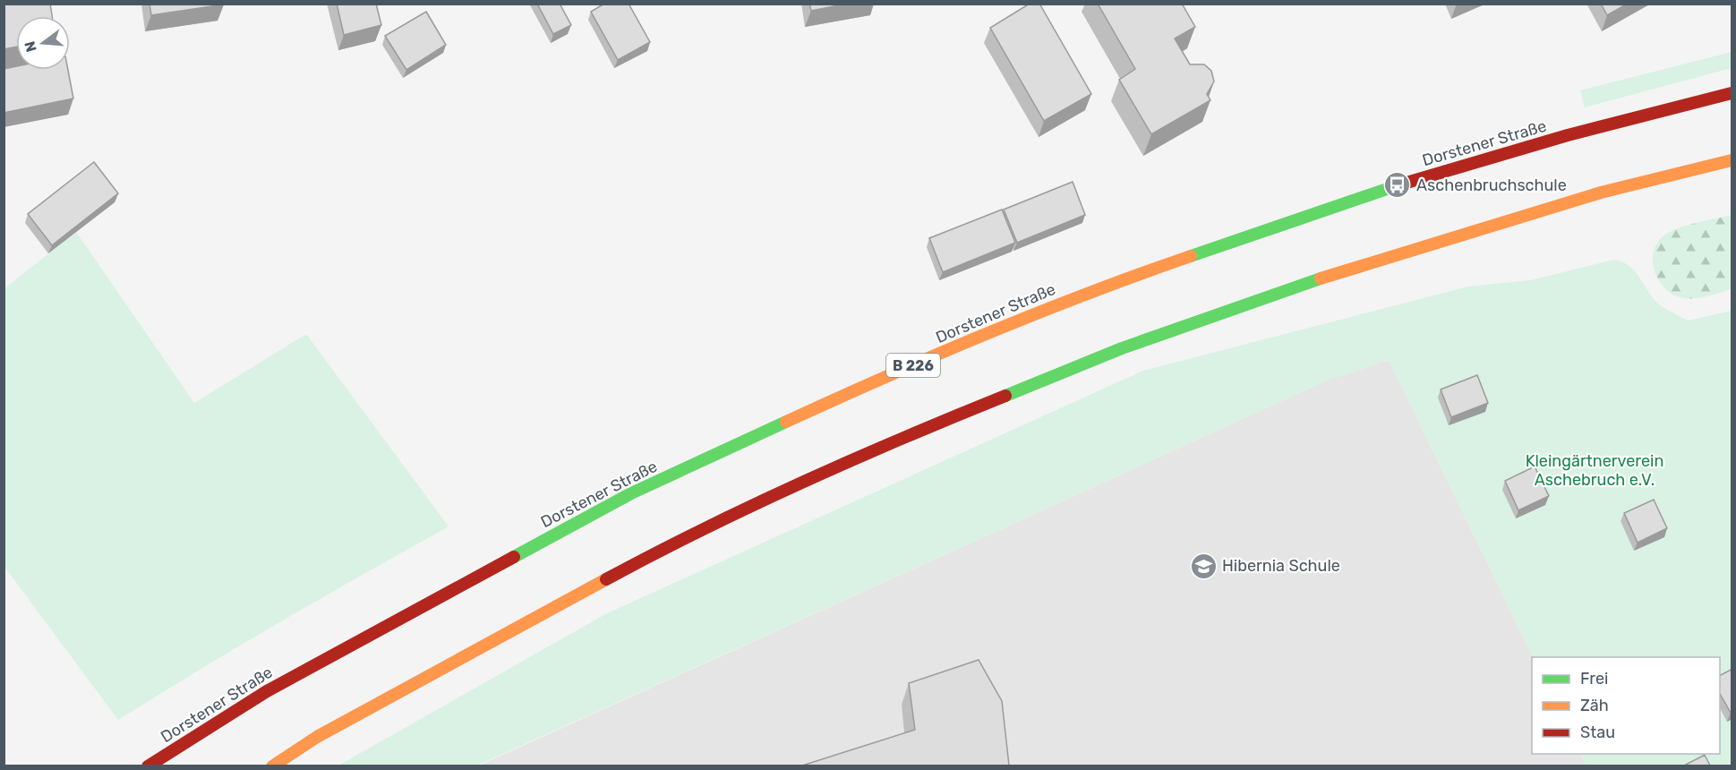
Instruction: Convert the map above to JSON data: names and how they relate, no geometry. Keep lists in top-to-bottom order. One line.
{"streets":{"main road":["Dorstener Straße","B 226"]},"parks":["Kleingärtnerverein Aschebruch e.V."],"places":{"bus stop":["Aschenbruchschule"],"school or university":["Hibernia Schule"]},"legend":["Frei","Zäh","Stau"],"north":"left"}
